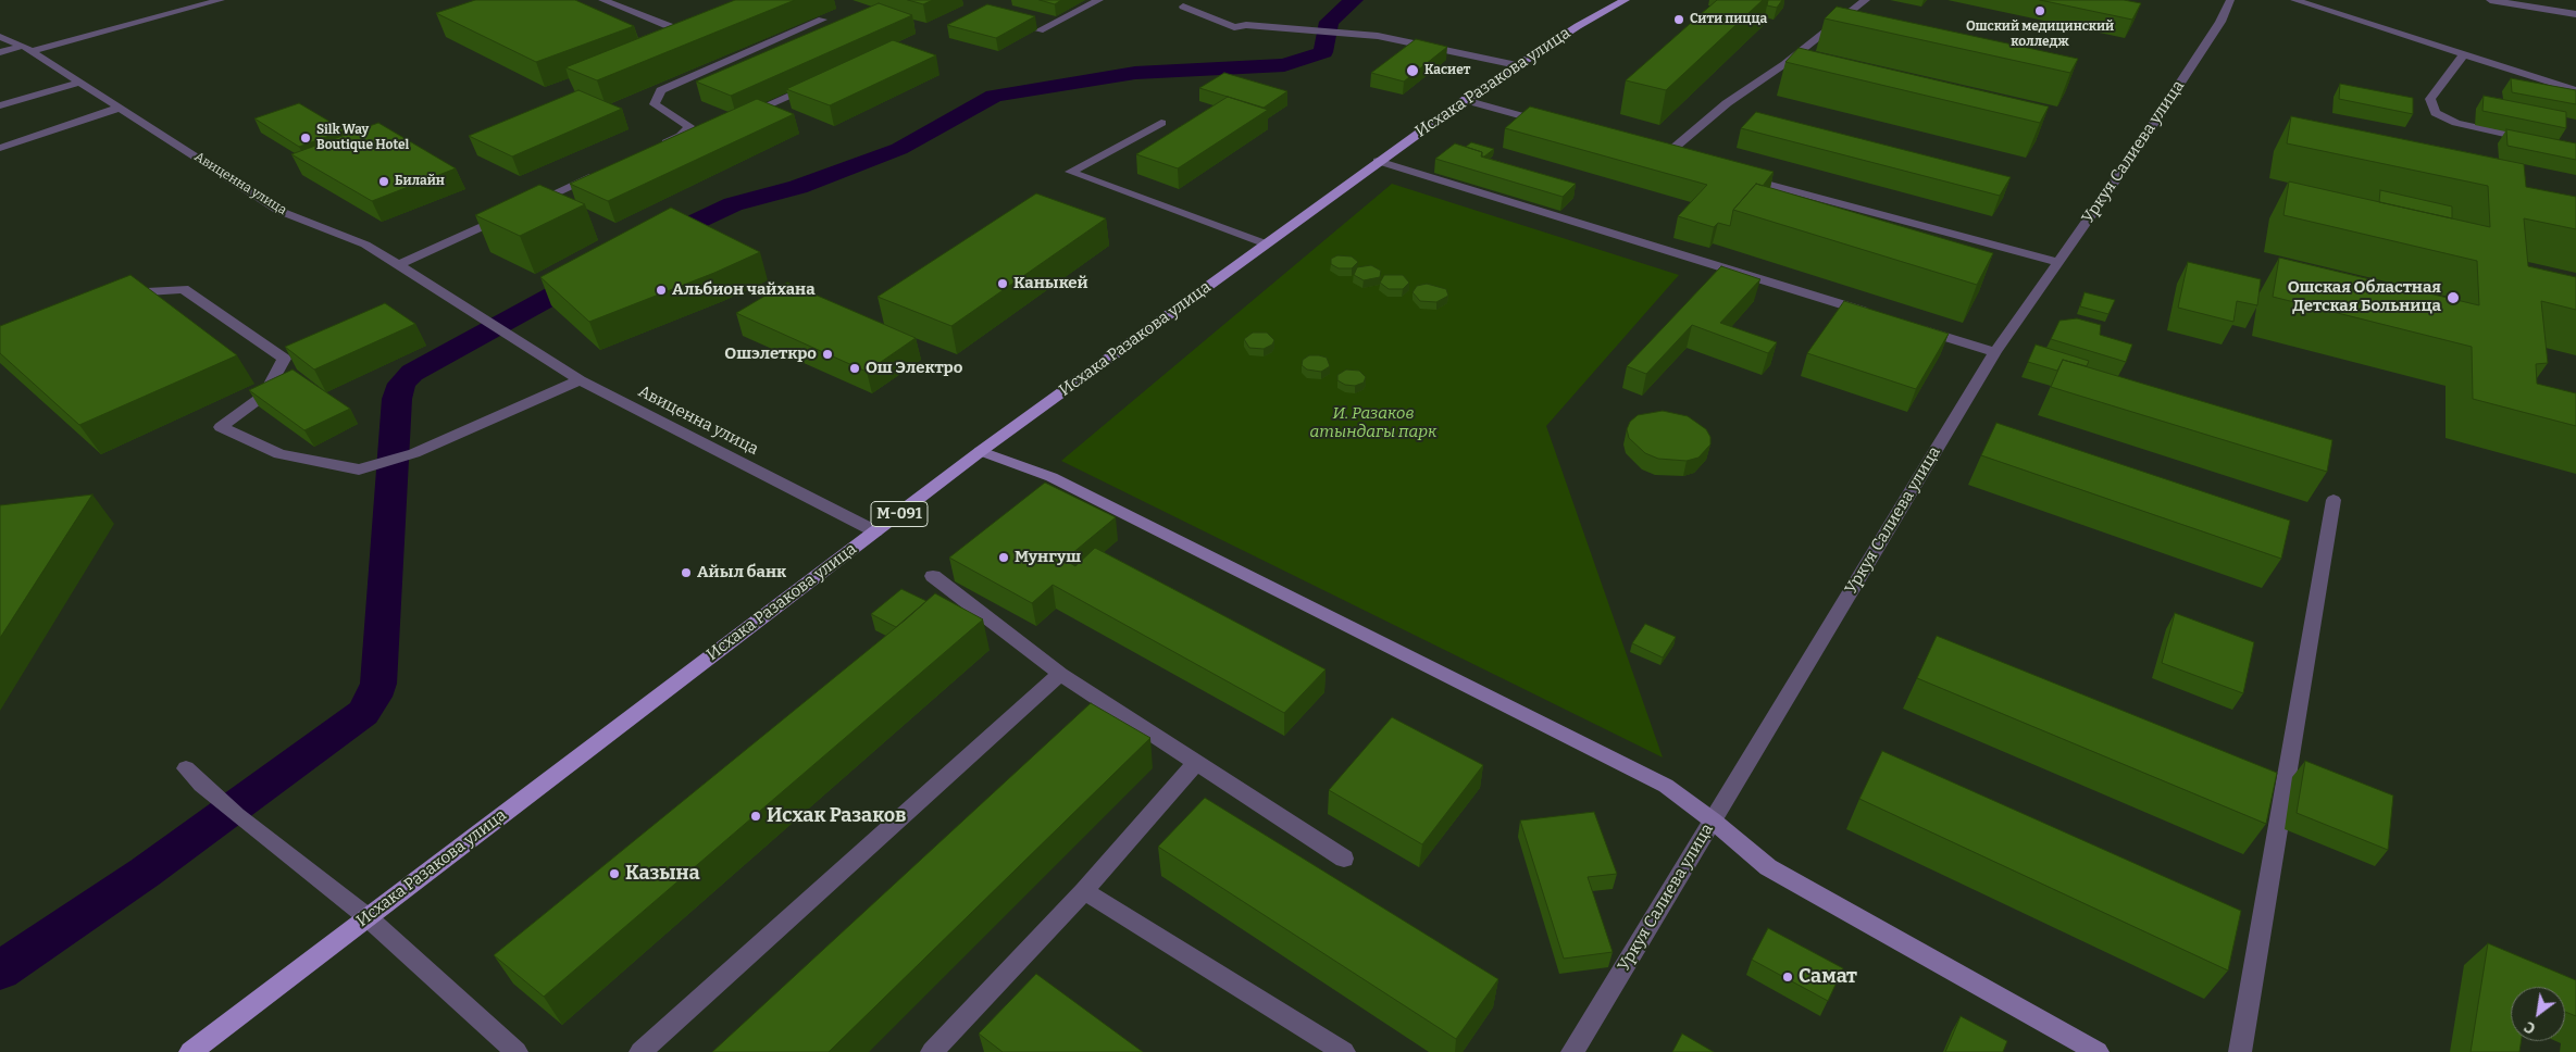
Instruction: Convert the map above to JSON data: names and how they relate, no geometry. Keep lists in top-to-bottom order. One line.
{"streets":{"main road":["Исхака Разакова улица","М-091"],"street":["Уркуя Салиева улица","Авиценна улица"]},"crossings":[["Исхака Разакова улица","Авиценна улица"]],"parks":["И. Разаков атындагы парк"],"places":["Ошский медицинский колледж","Сити пицца","Касиет","Silk Way Boutique Hotel","Билайн","Каныкей","Альбион чайхана","Ошская Областная Детская Больница","Ошэлеткро","Ош Электро","Мунгуш","Айыл банк","Исхак Разаков","Казына","Самат"],"north":"bottom left"}
